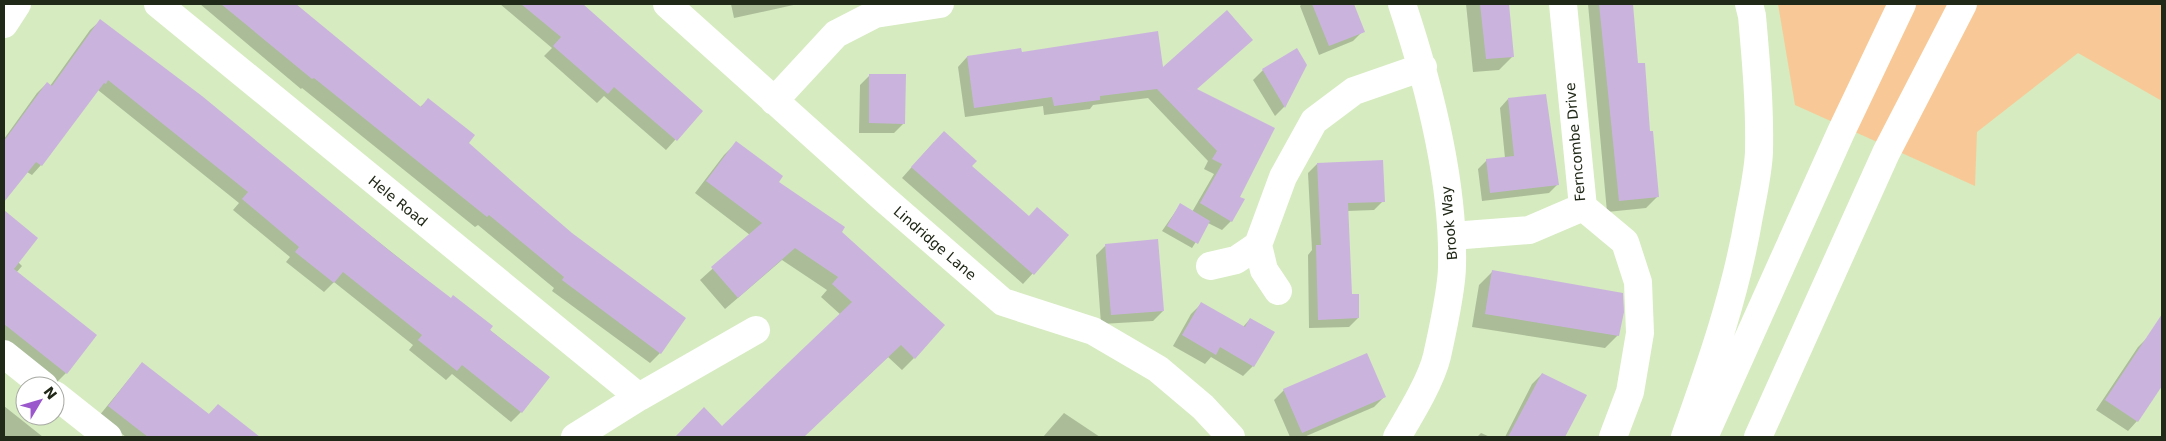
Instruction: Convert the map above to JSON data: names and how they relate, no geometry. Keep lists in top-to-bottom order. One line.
{"streets":{"main road":["Ferncombe Drive","Hele Road","Brook Way","Lindridge Lane"]},"crossings":[["Ferncombe Drive","Brook Way"]],"north":"top right"}
